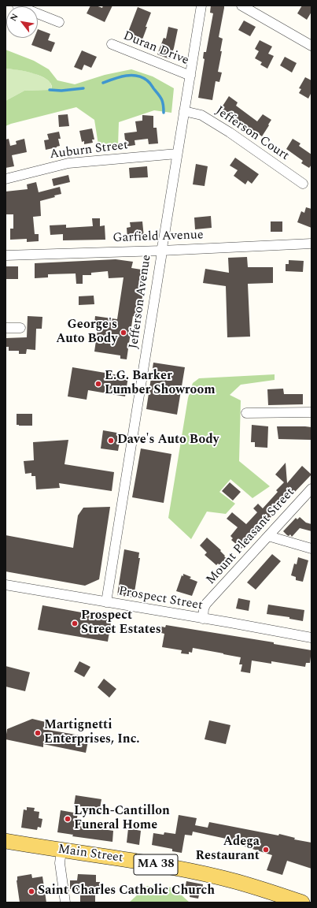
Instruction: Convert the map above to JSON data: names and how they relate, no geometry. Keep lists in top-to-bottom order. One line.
{"streets":{"main road":["Main Street","MA 38"],"street":["Duran Drive","Jefferson Court","Auburn Street","Garfield Avenue","Jefferson Avenue","Mount Pleasant Street","Prospect Street"]},"crossings":[["Duran Drive","Jefferson Avenue"],["Jefferson Court","Jefferson Avenue"],["Auburn Street","Jefferson Avenue"],["Garfield Avenue","Jefferson Avenue"],["Jefferson Avenue","Prospect Street"],["Mount Pleasant Street","Prospect Street"]],"places":["George's Auto Body","E.G. Barker Lumber Showroom","Dave's Auto Body","Prospect Street Estates","Martignetti Enterprises, Inc.","Lynch-Cantillon Funeral Home","Adega Restaurant","Saint Charles Catholic Church"],"north":"top left"}
